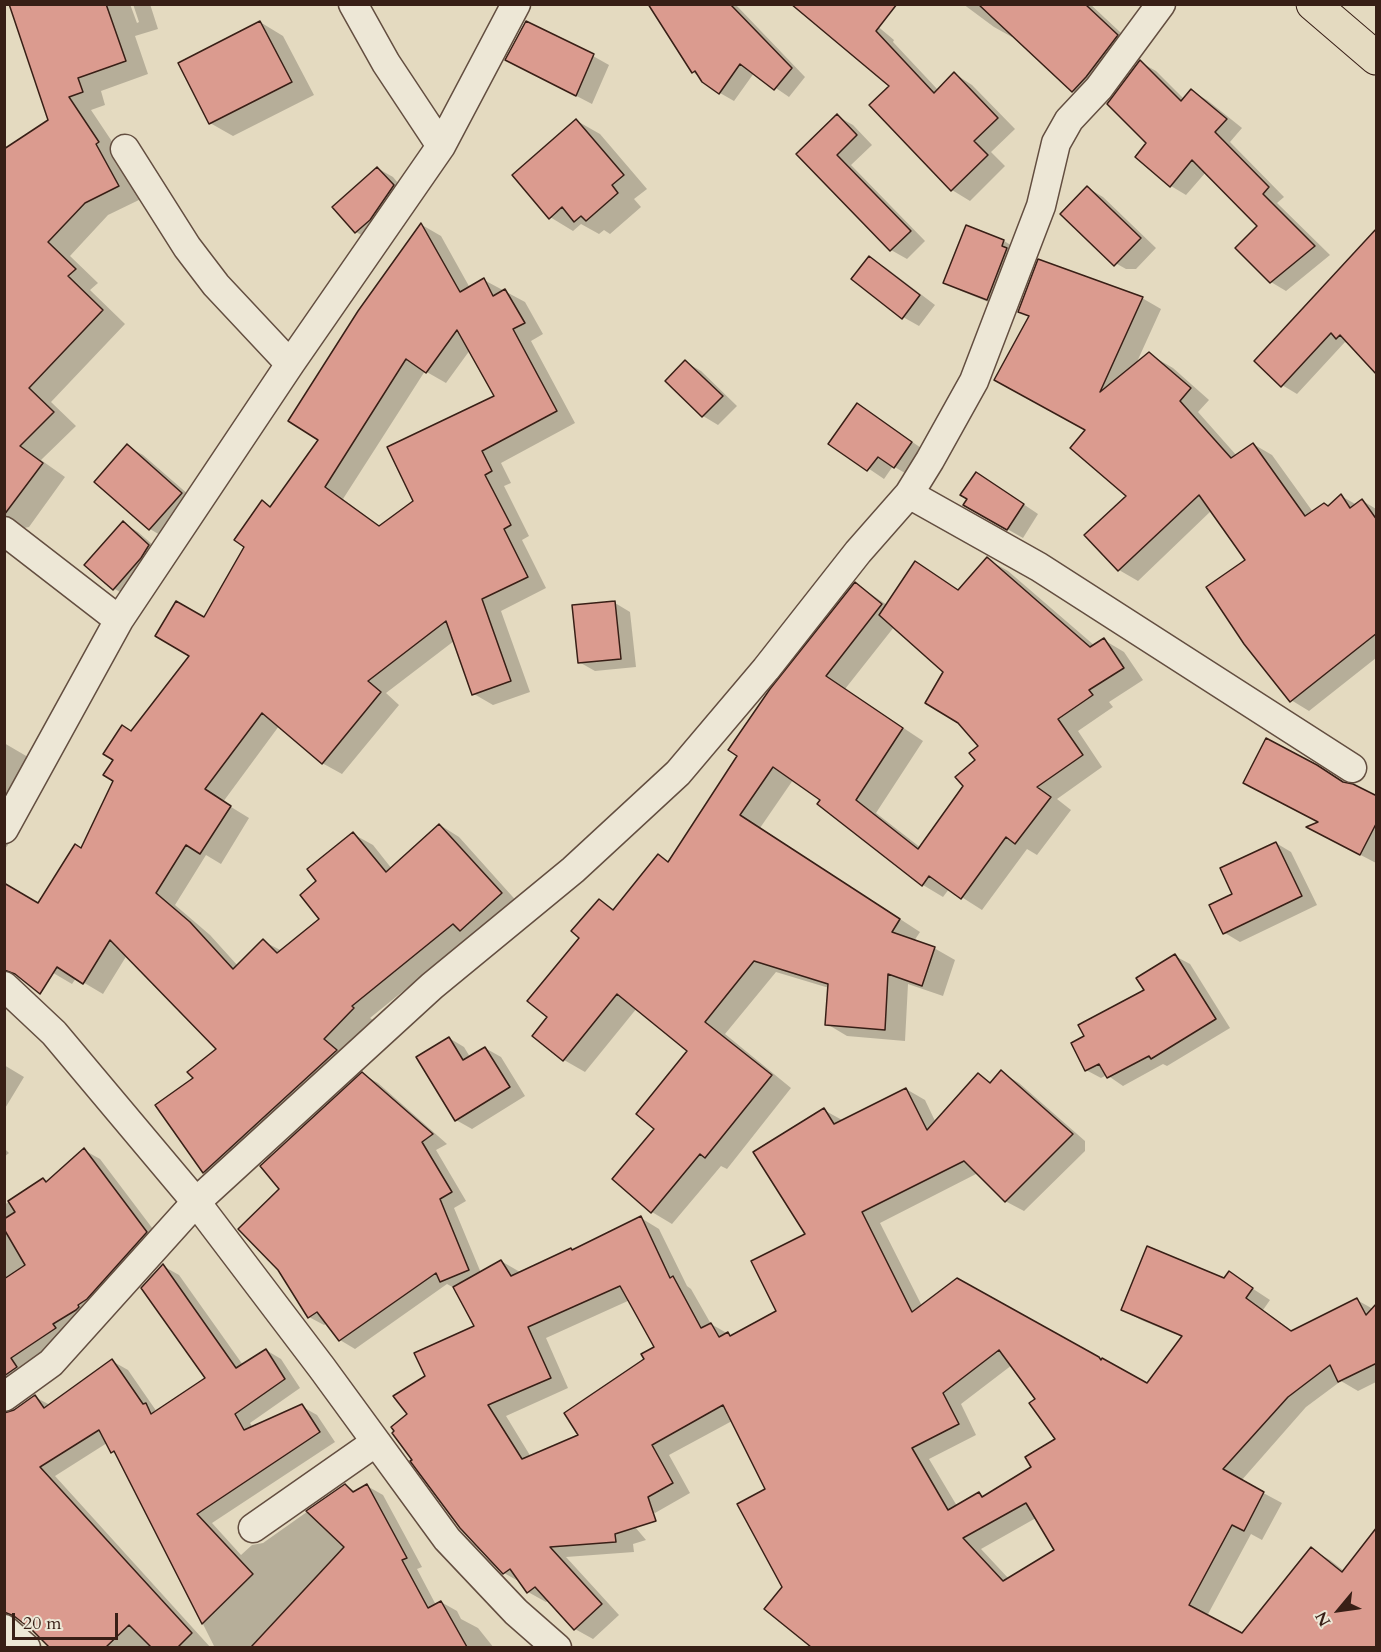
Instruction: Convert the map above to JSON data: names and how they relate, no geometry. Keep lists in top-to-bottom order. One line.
{"scale_bar":"20 m","north":"bottom left"}
